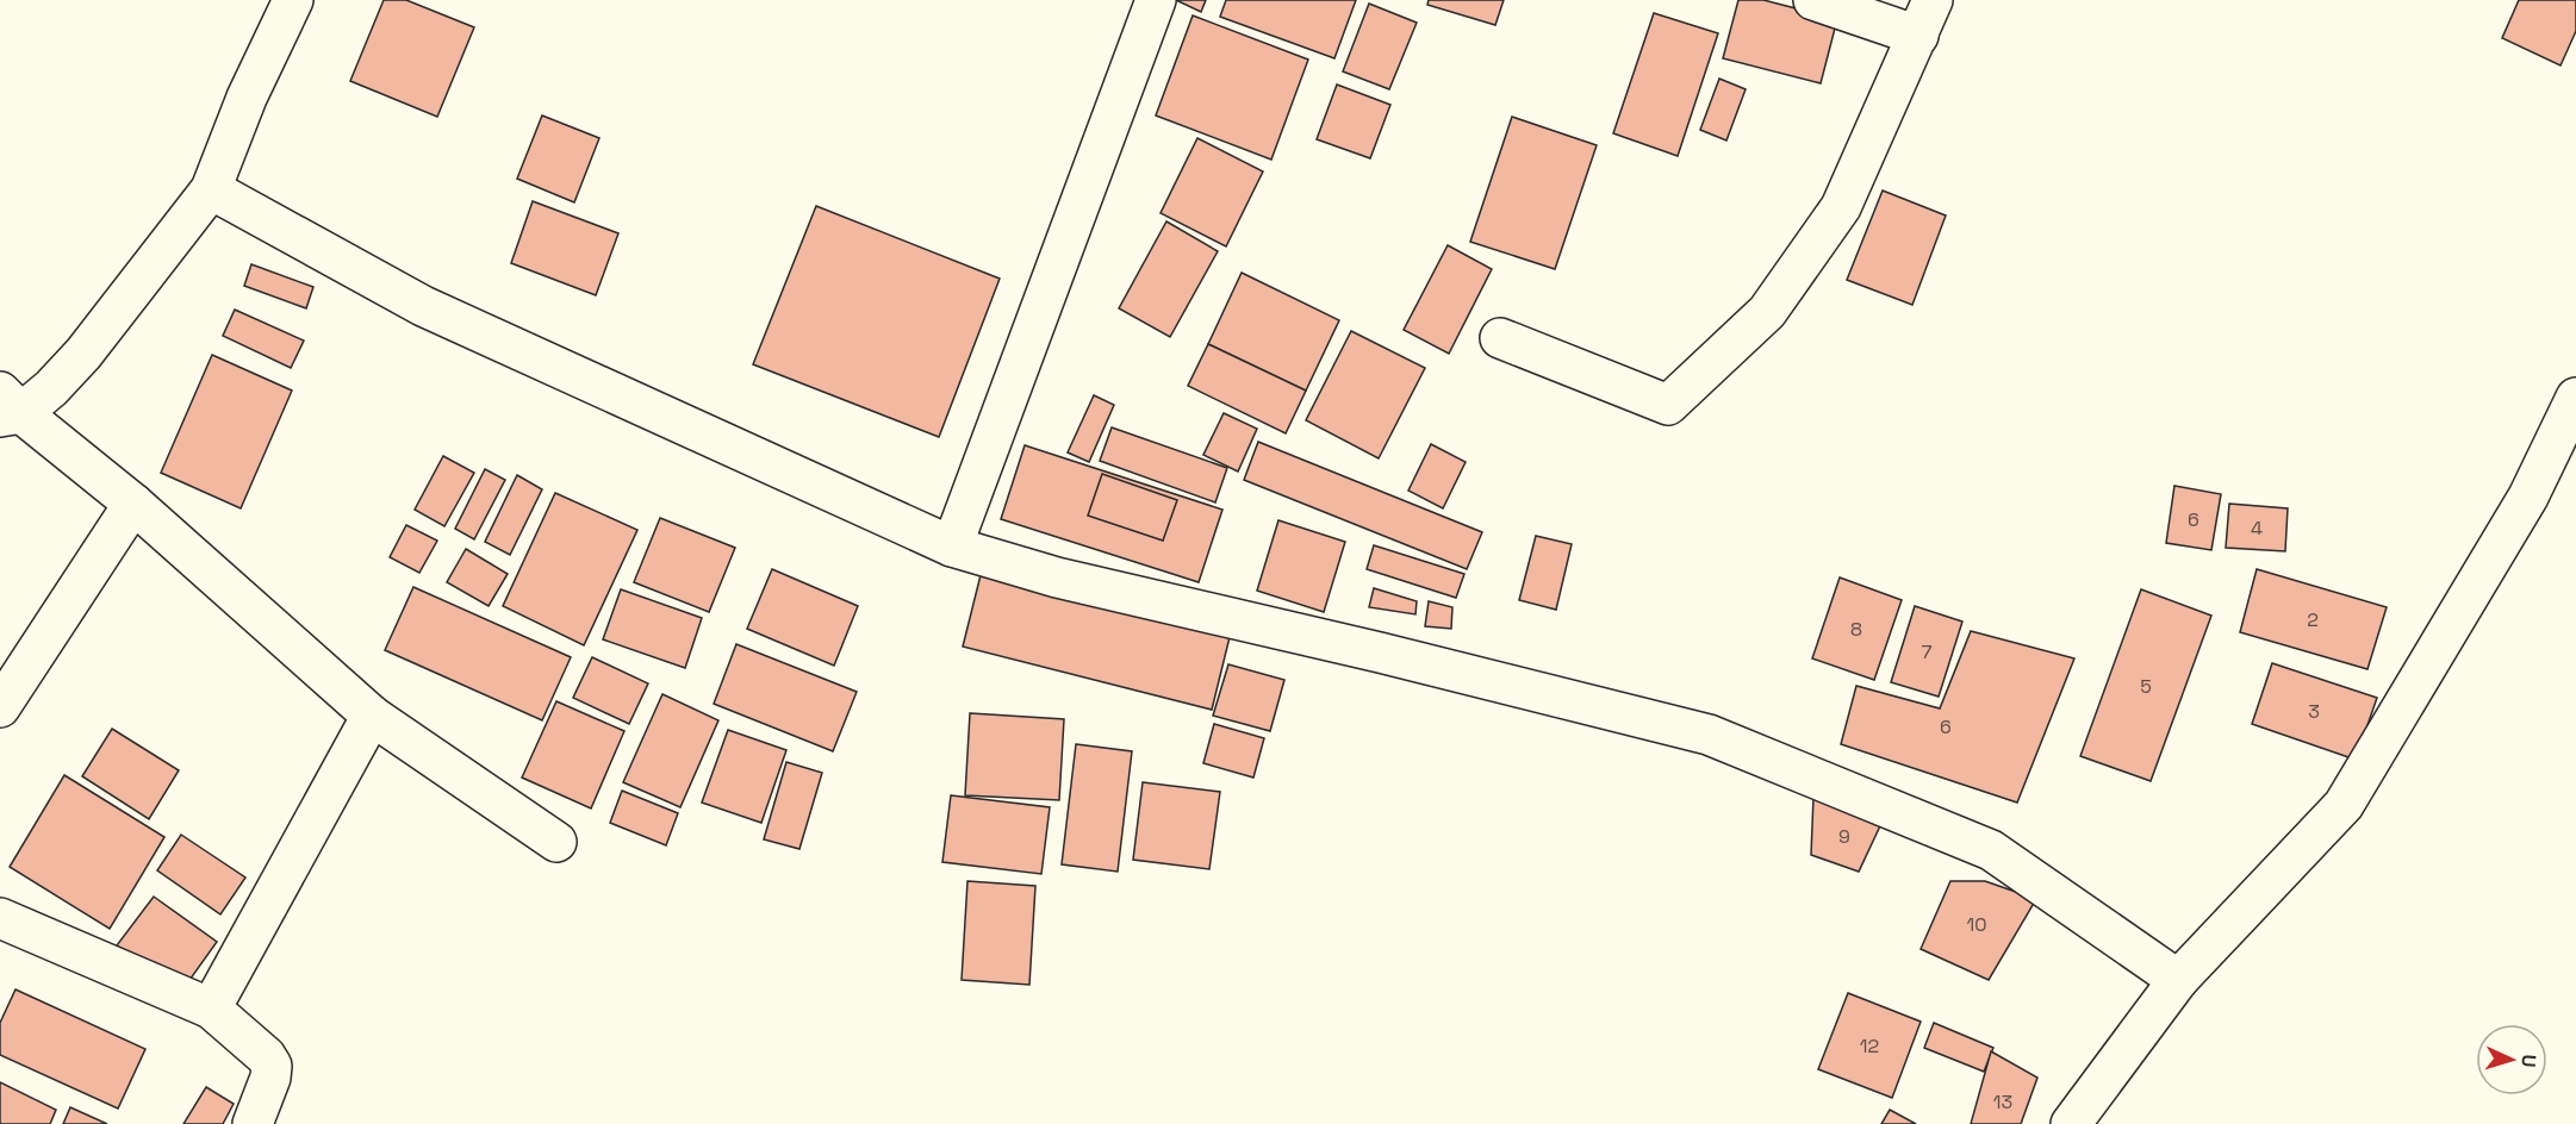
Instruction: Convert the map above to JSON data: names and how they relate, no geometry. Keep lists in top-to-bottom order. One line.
{"house_numbers":["6","4","2","8","7","5","3","6","9","10","12","13"],"north":"right"}
